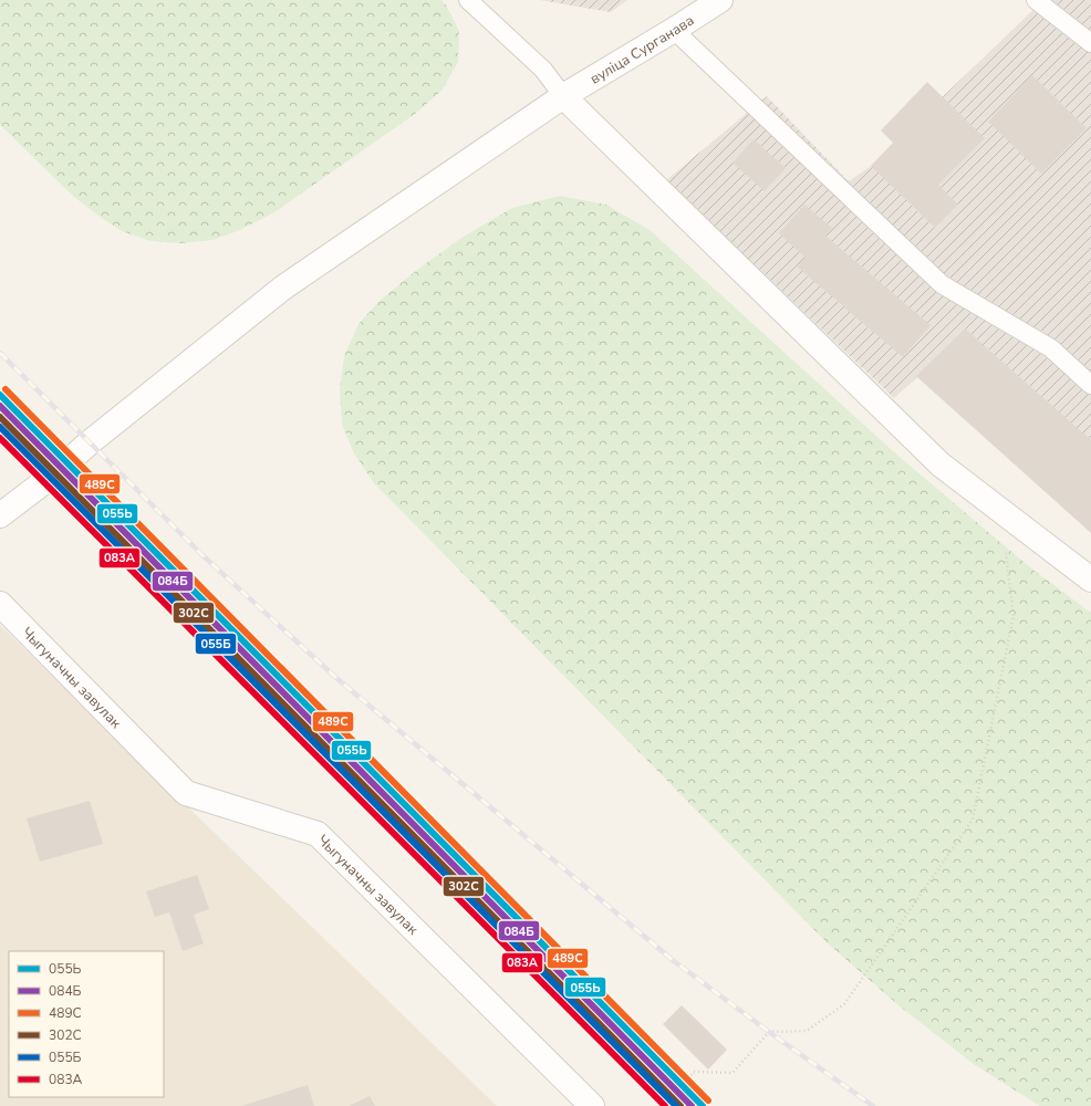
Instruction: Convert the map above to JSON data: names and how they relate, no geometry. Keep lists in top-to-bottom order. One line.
{"streets":{"street":["вуліца Сурганава","Чыгуначны завулак"]},"lines":["transit line 489С","transit line 055Ь","transit line 084Б","transit line 302С","transit line 055Б","transit line 083А"],"legend":["055Ь","084Б","489С","302С","055Б","083А"]}
